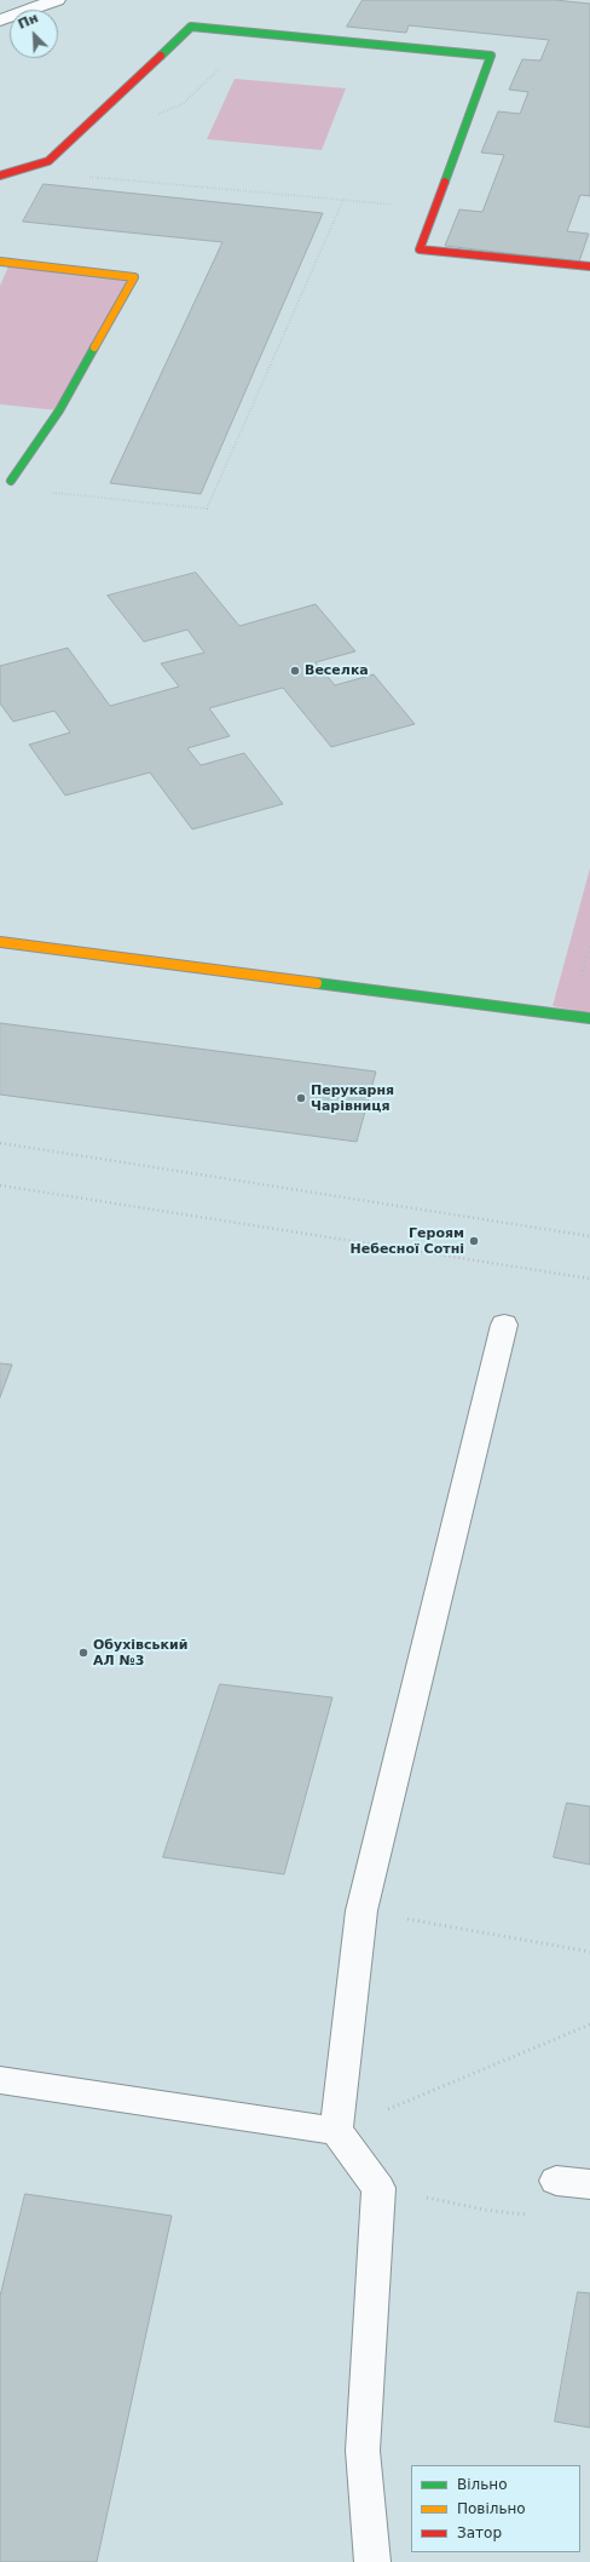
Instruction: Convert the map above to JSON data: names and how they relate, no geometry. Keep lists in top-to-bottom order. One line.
{"places":["Веселка","Перукарня Чарівниця","Героям Небесної Сотні","Обухівський АЛ №3"],"legend":["Вільно","Повільно","Затор"],"north":"top left"}
